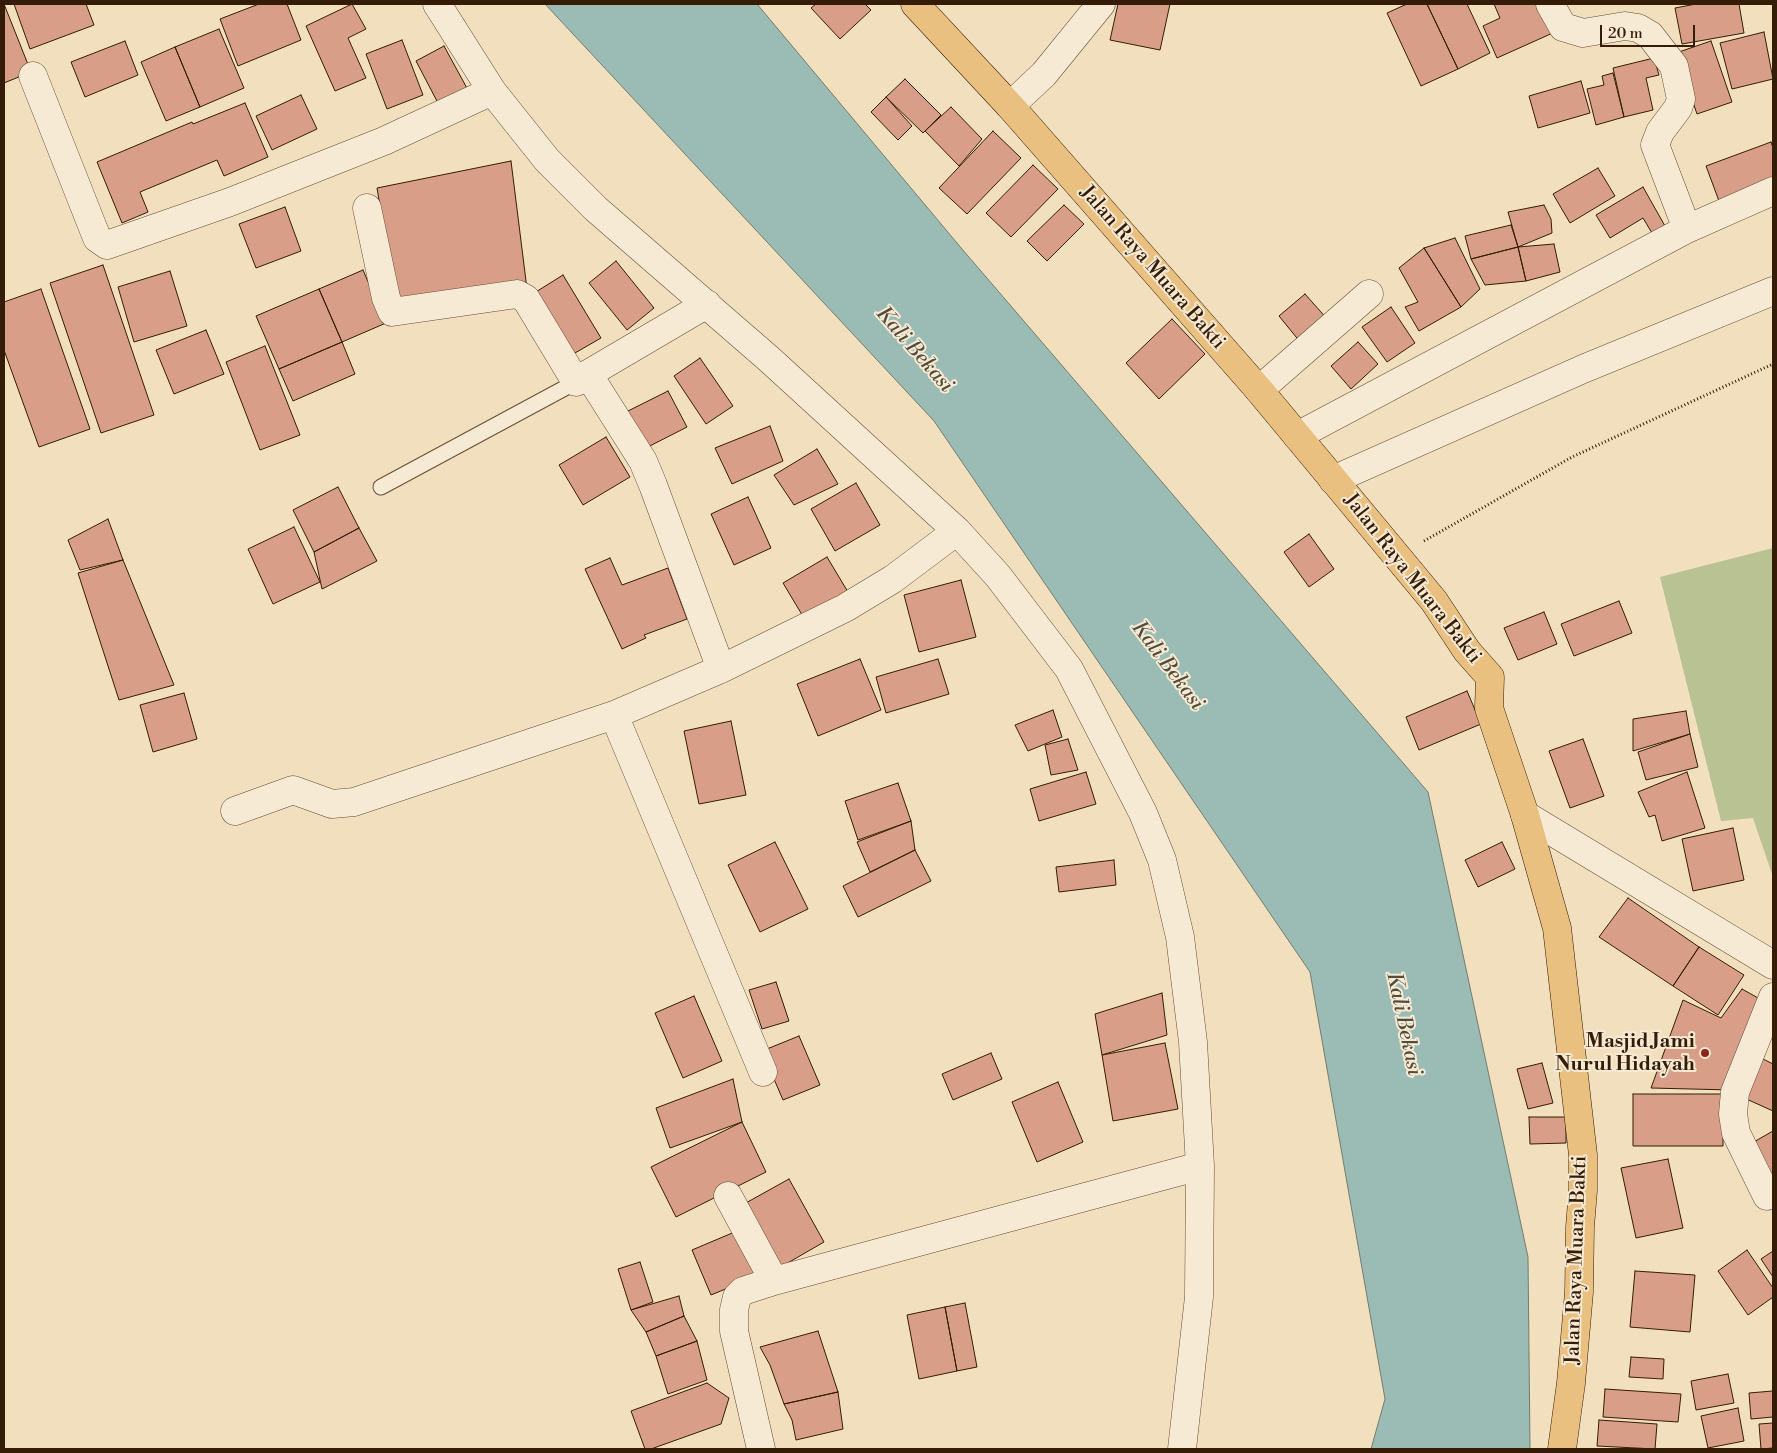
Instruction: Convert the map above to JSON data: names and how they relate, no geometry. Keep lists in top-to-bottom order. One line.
{"streets":{"main road":["Jalan Raya Muara Bakti"]},"water":["Kali Bekasi"],"places":["Masjid Jami Nurul Hidayah"],"scale_bar":"20 m"}
